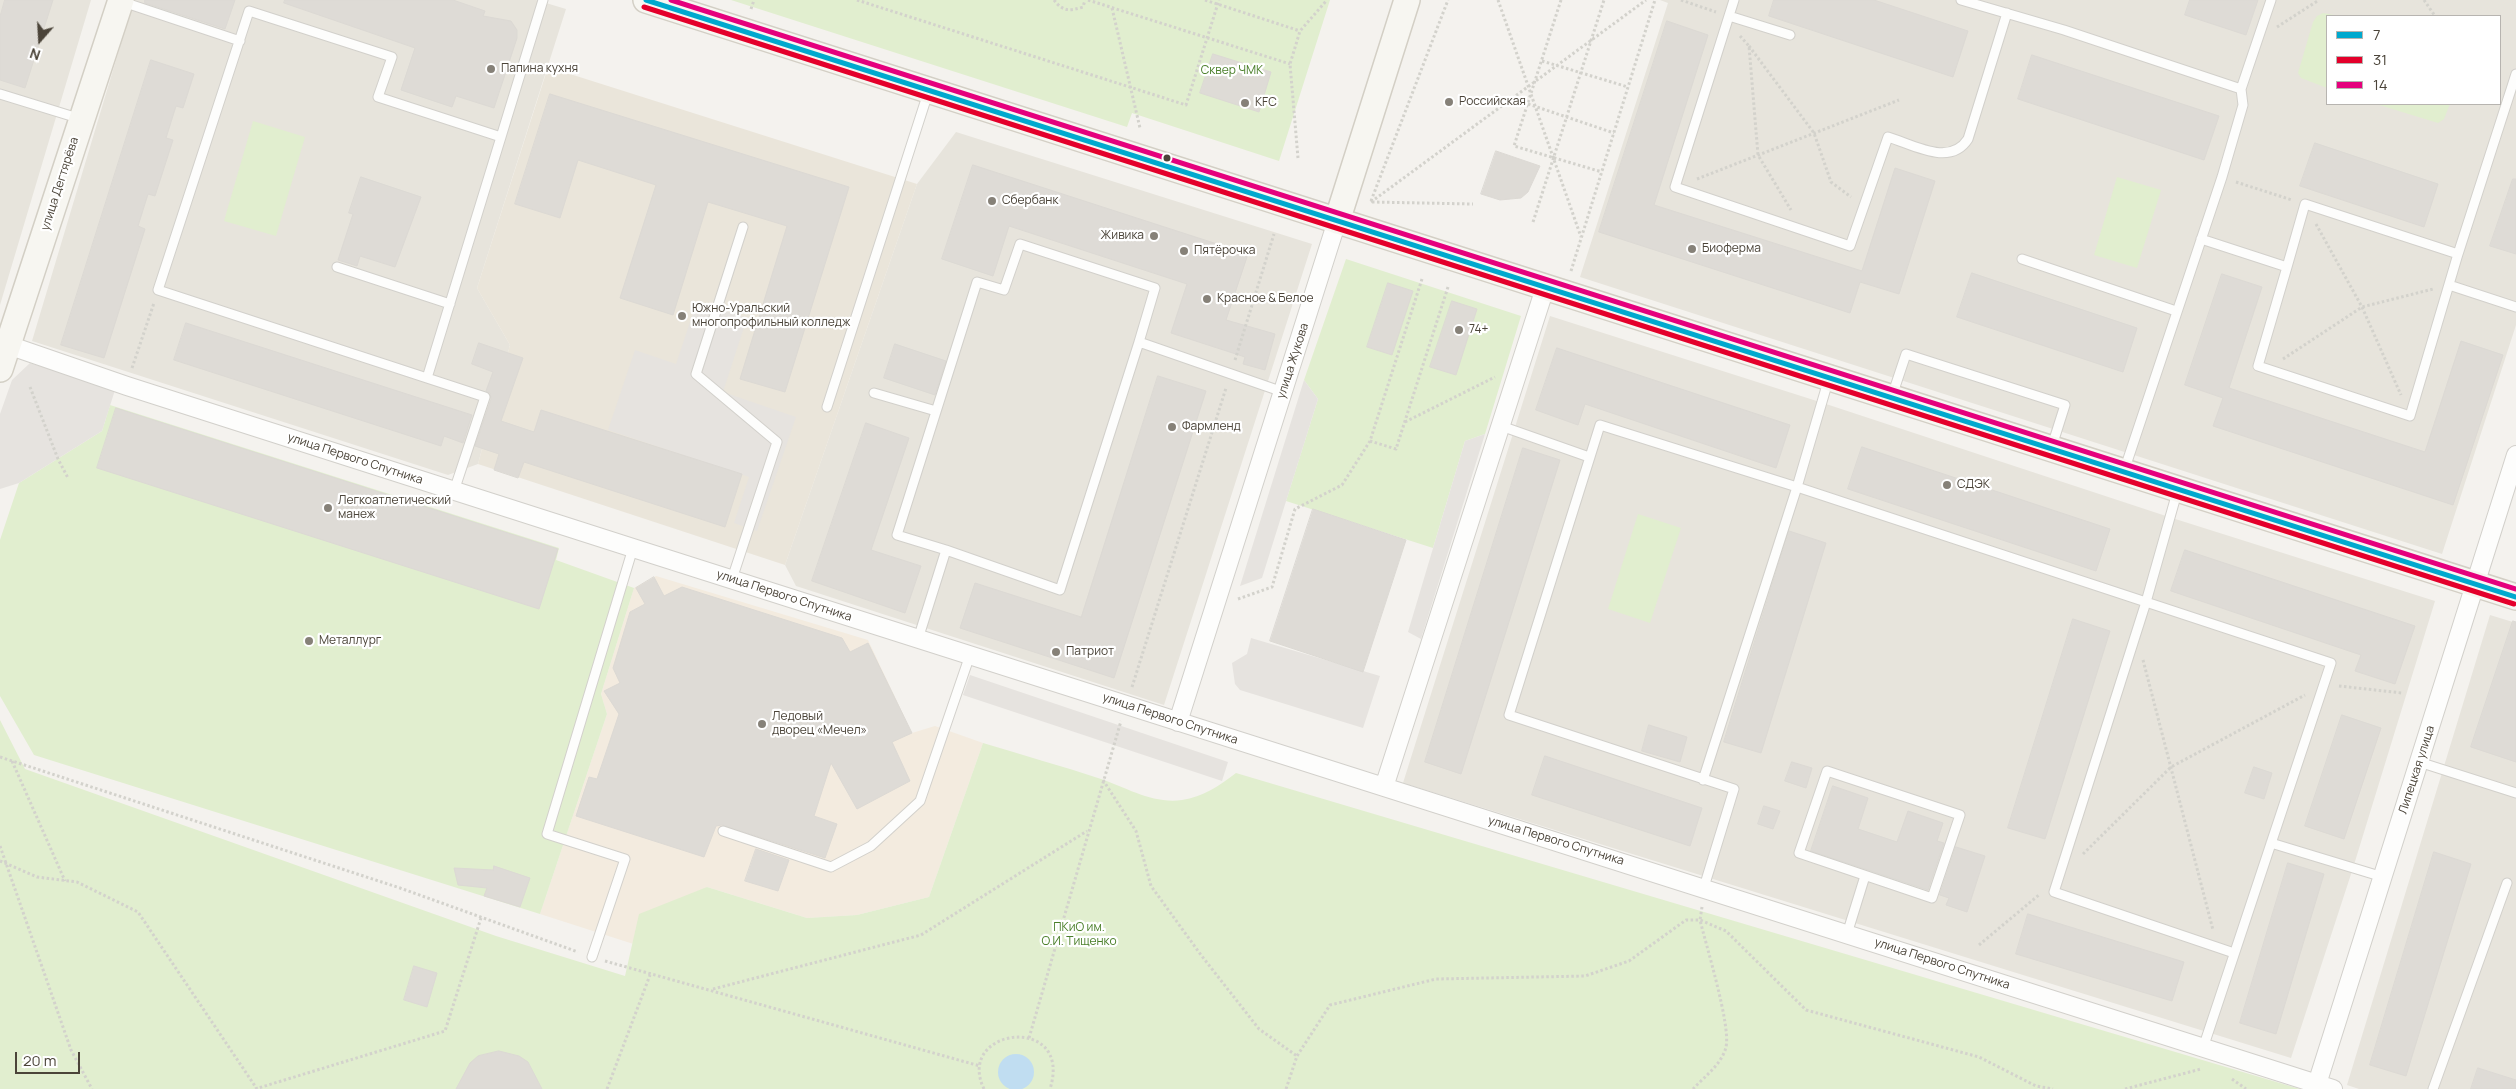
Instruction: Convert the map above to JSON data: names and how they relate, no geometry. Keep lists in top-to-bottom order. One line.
{"streets":{"main road":["улица Дегтярёва","улица Жукова"],"street":["улица Первого Спутника","Липецкая улица"]},"crossings":[["улица Дегтярёва","улица Первого Спутника"],["улица Жукова","улица Первого Спутника"],["улица Первого Спутника","Липецкая улица"]],"parks":["Сквер ЧМК","ПКиО им. О.И. Тищенко"],"places":["Папина кухня","Российская","KFC","Сбербанк","Живика","Биоферма","Пятёрочка","Красное & Белое","Южно-Уральский многопрофильный колледж","74+","Фармленд","СДЭК","Легкоатлетический манеж","Металлург","Патриот","Ледовый дворец «Мечел»"],"lines":["transit line 7","transit line 14","transit line 31"],"legend":["7","31","14"],"scale_bar":"20 m","north":"bottom"}
